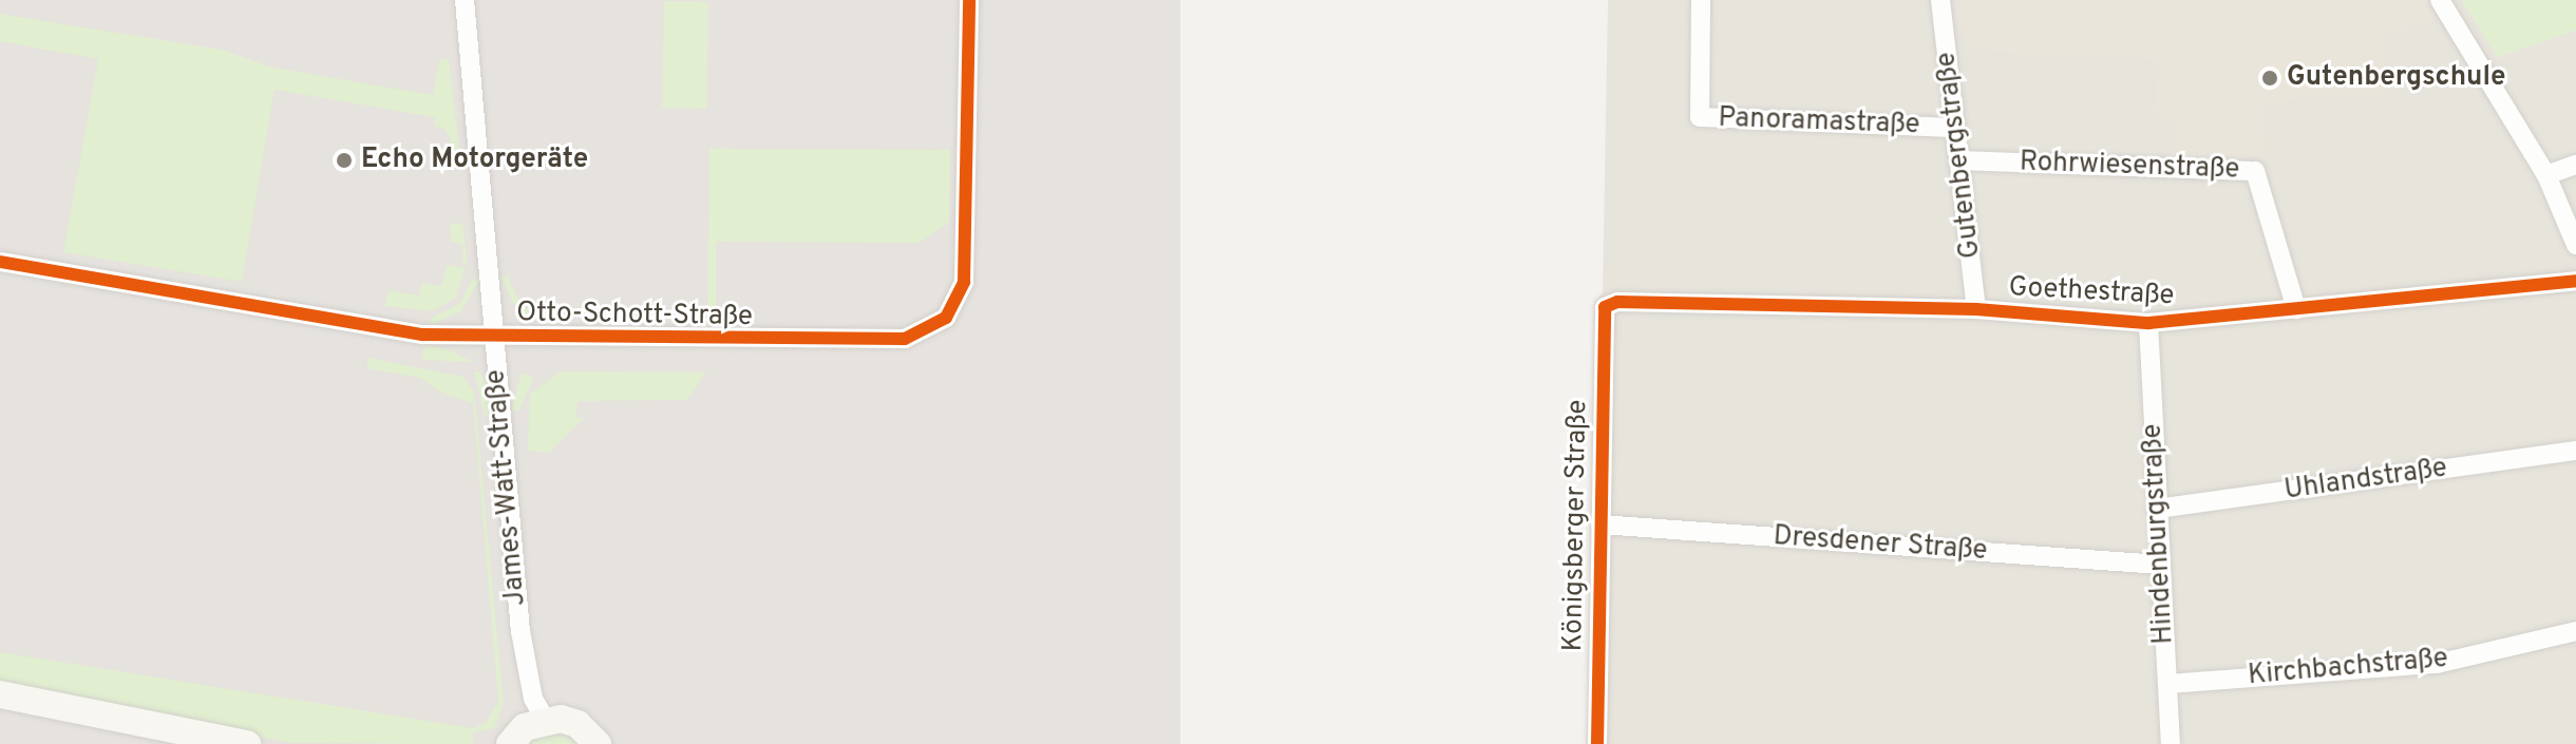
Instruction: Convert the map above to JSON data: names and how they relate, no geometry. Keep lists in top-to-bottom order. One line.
{"streets":{"street":["Panoramastraße","Gutenbergstraße","Rohrwiesenstraße","Goethestraße","Otto-Schott-Straße","Uhlandstraße","James-Watt-Straße","Königsberger Straße","Hindenburgstraße","Dresdener Straße","Kirchbachstraße"]},"crossings":[["Panoramastraße","Gutenbergstraße"],["Gutenbergstraße","Rohrwiesenstraße"],["Gutenbergstraße","Goethestraße"],["Rohrwiesenstraße","Goethestraße"],["Goethestraße","Königsberger Straße"],["Goethestraße","Hindenburgstraße"],["Otto-Schott-Straße","James-Watt-Straße"],["Uhlandstraße","Hindenburgstraße"],["Königsberger Straße","Dresdener Straße"],["Hindenburgstraße","Dresdener Straße"],["Hindenburgstraße","Kirchbachstraße"]],"places":["Gutenbergschule","Echo Motorgeräte"]}
